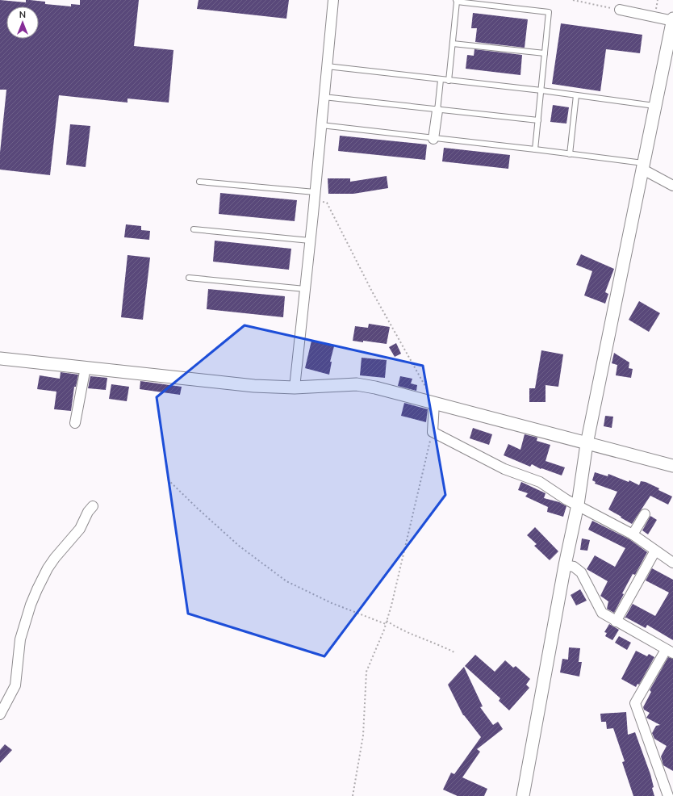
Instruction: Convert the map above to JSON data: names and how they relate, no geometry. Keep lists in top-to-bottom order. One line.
{"north":"top"}
